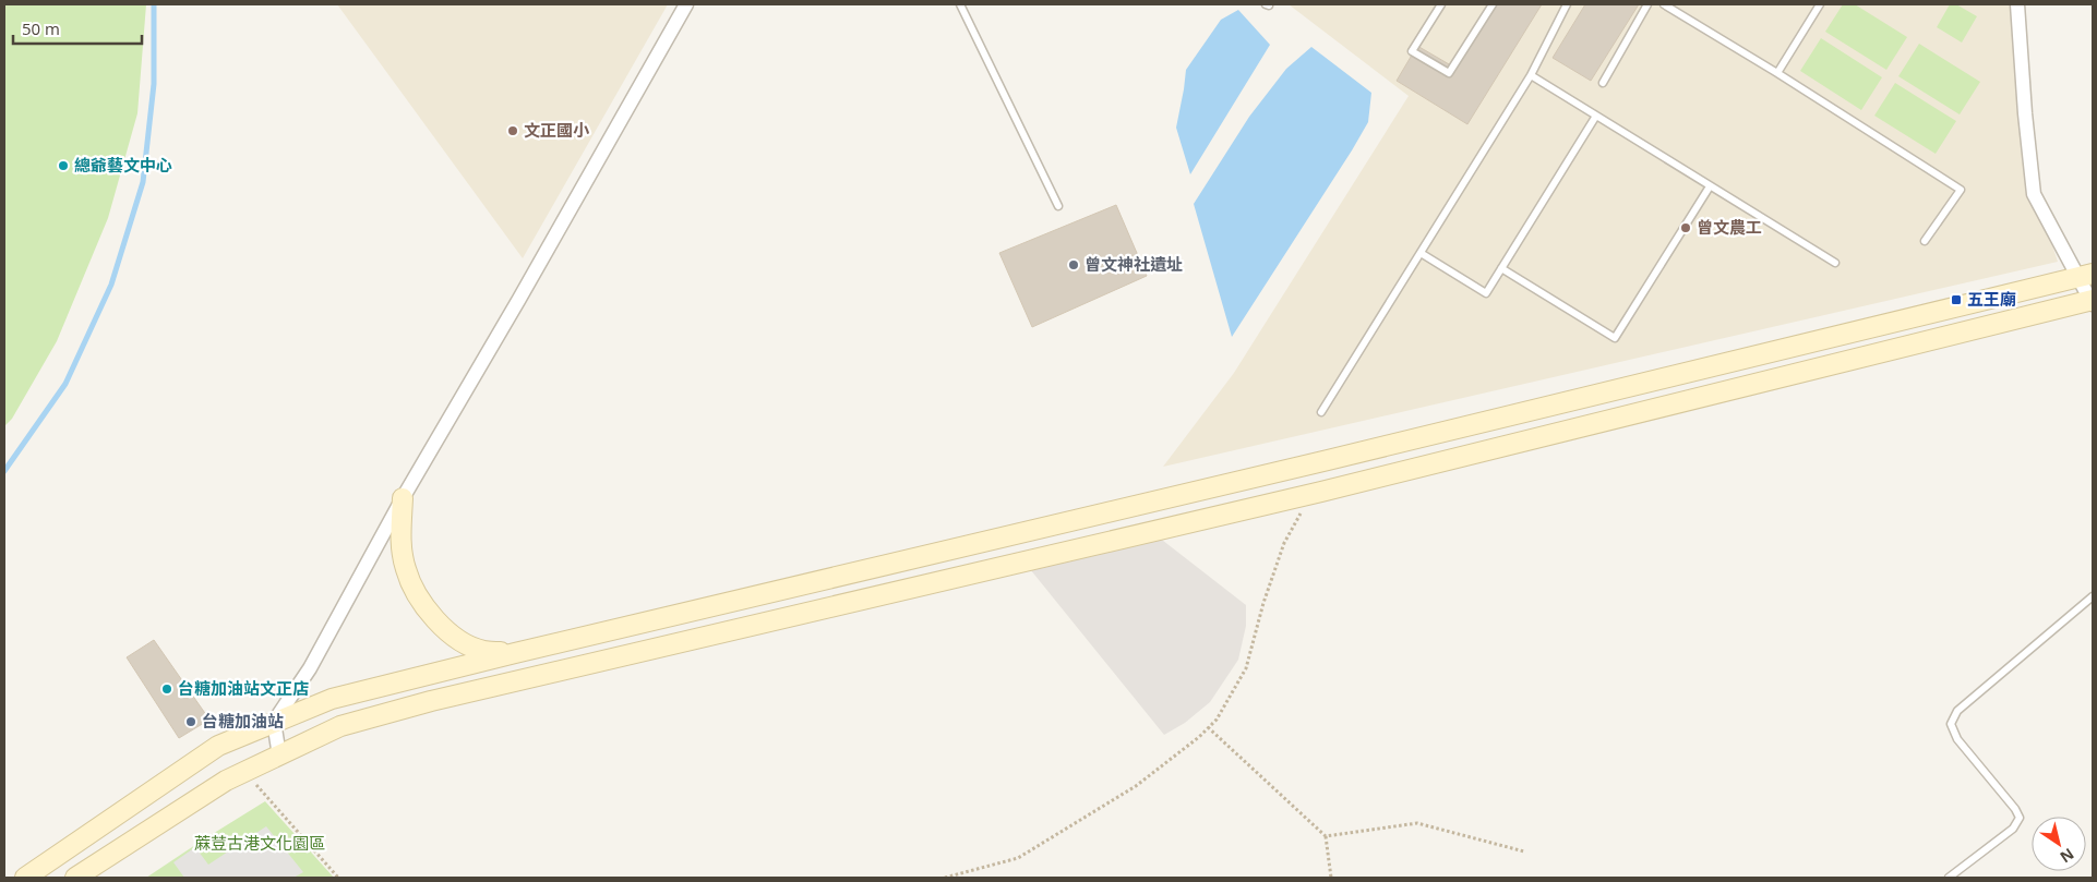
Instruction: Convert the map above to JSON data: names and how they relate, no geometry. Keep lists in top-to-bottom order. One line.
{"parks":["蔴荳古港文化園區"],"places":{"other":["文正國小","總爺藝文中心","曾文農工","曾文神社遺址","台糖加油站文正店","台糖加油站"],"transit":["五王廟"]},"scale_bar":"50 m","north":"bottom right"}
